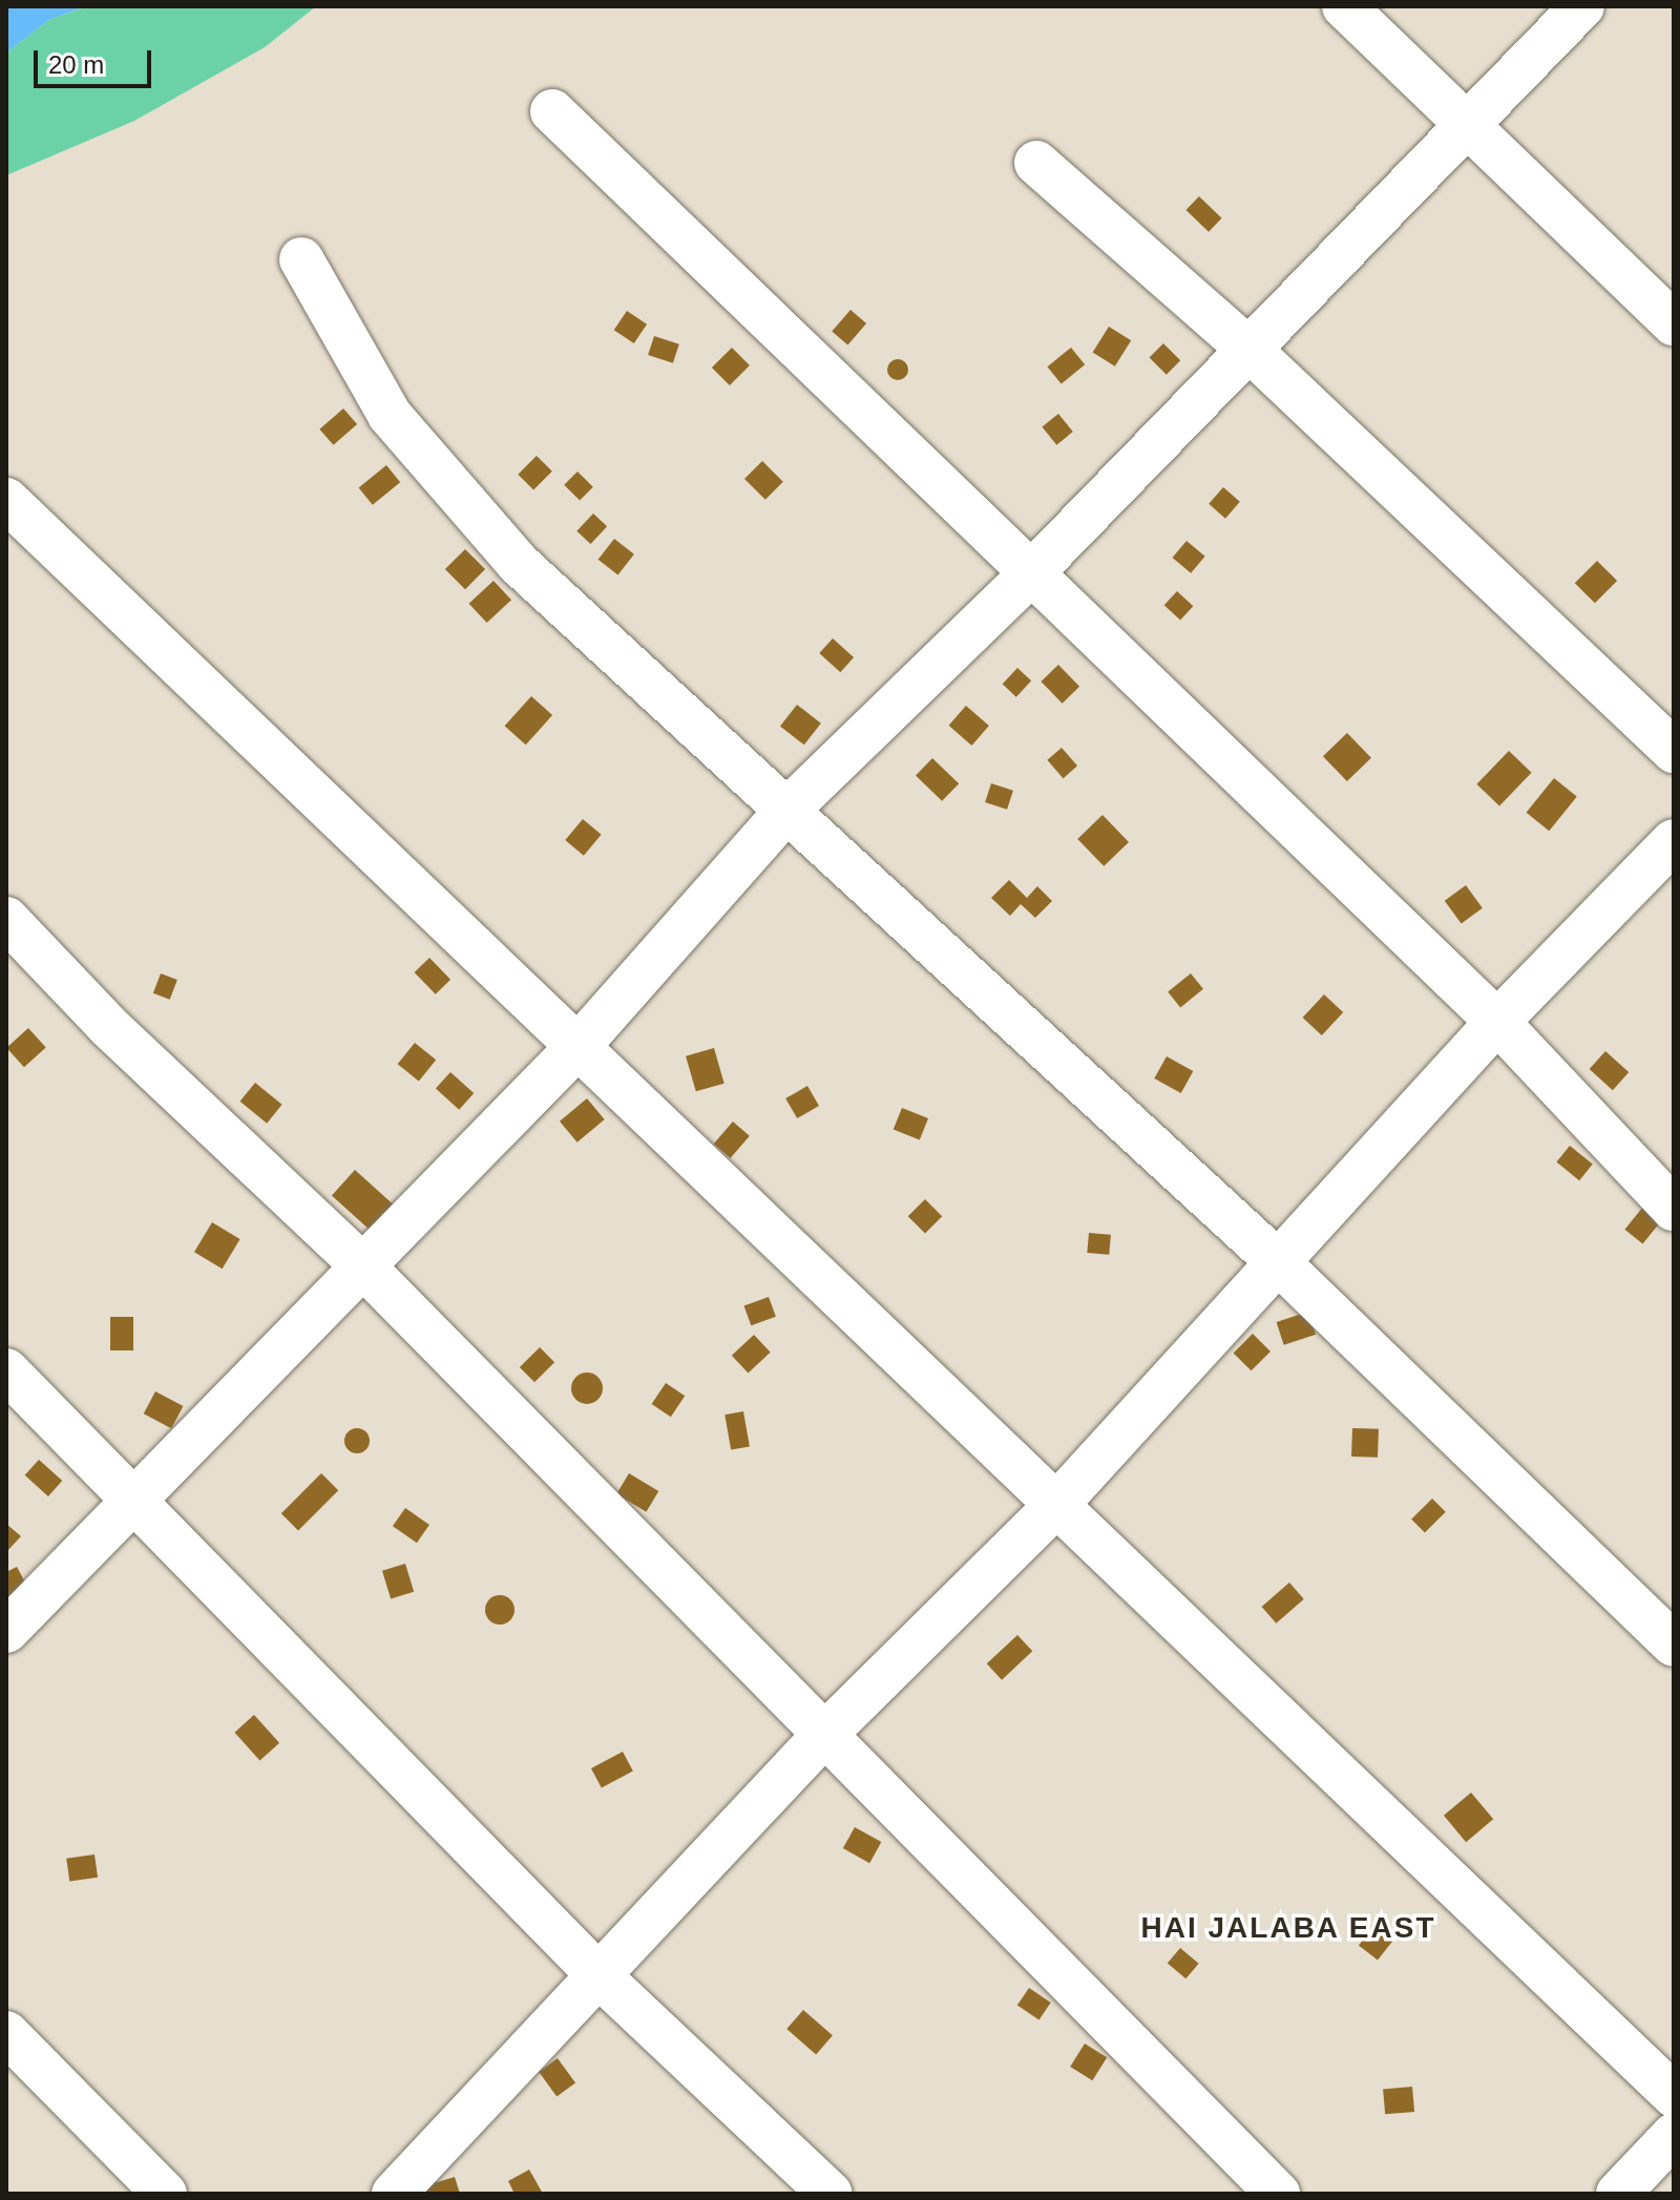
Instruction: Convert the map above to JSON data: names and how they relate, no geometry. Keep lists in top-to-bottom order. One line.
{"districts":["HAI JALABA EAST"],"scale_bar":"20 m"}
